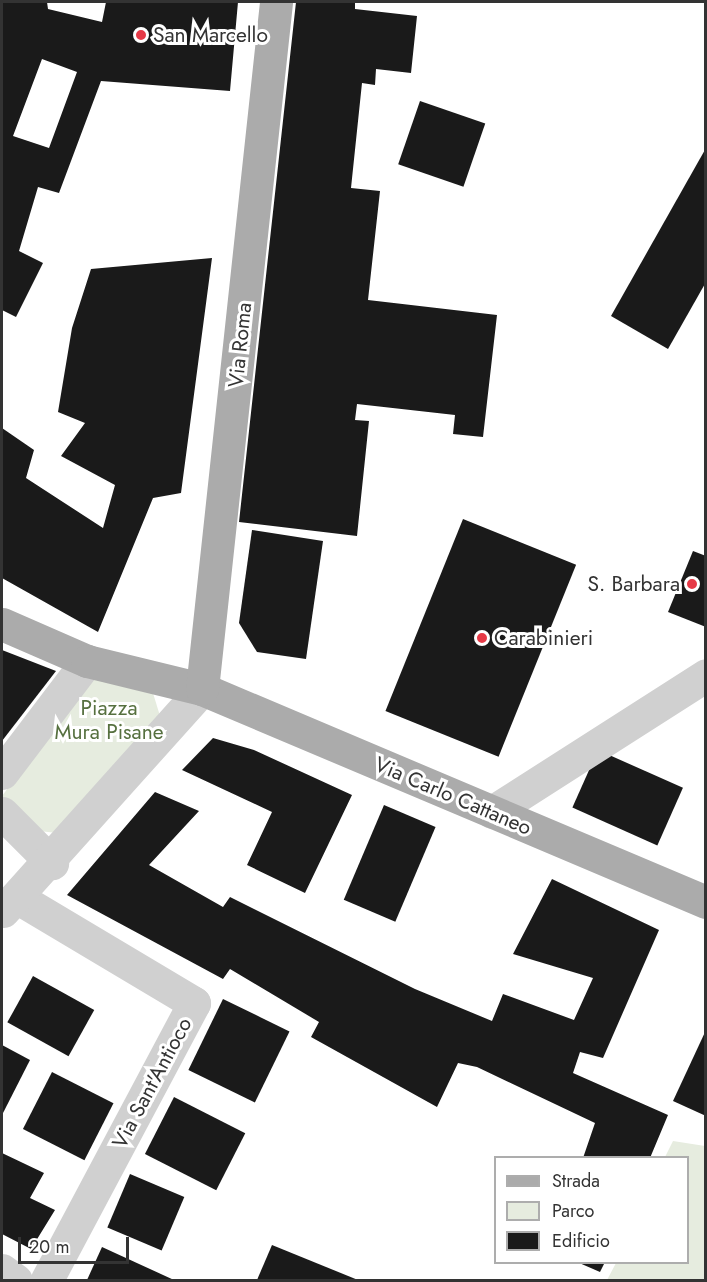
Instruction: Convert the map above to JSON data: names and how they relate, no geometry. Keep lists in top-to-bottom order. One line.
{"streets":{"main road":["Via Roma","Via Carlo Cattaneo"],"street":["Via Sant'Antioco"]},"crossings":[["Via Roma","Via Carlo Cattaneo"]],"parks":["Piazza Mura Pisane"],"places":["San Marcello","S. Barbara","Carabinieri"],"legend":["Strada","Parco","Edificio"],"scale_bar":"20 m"}
